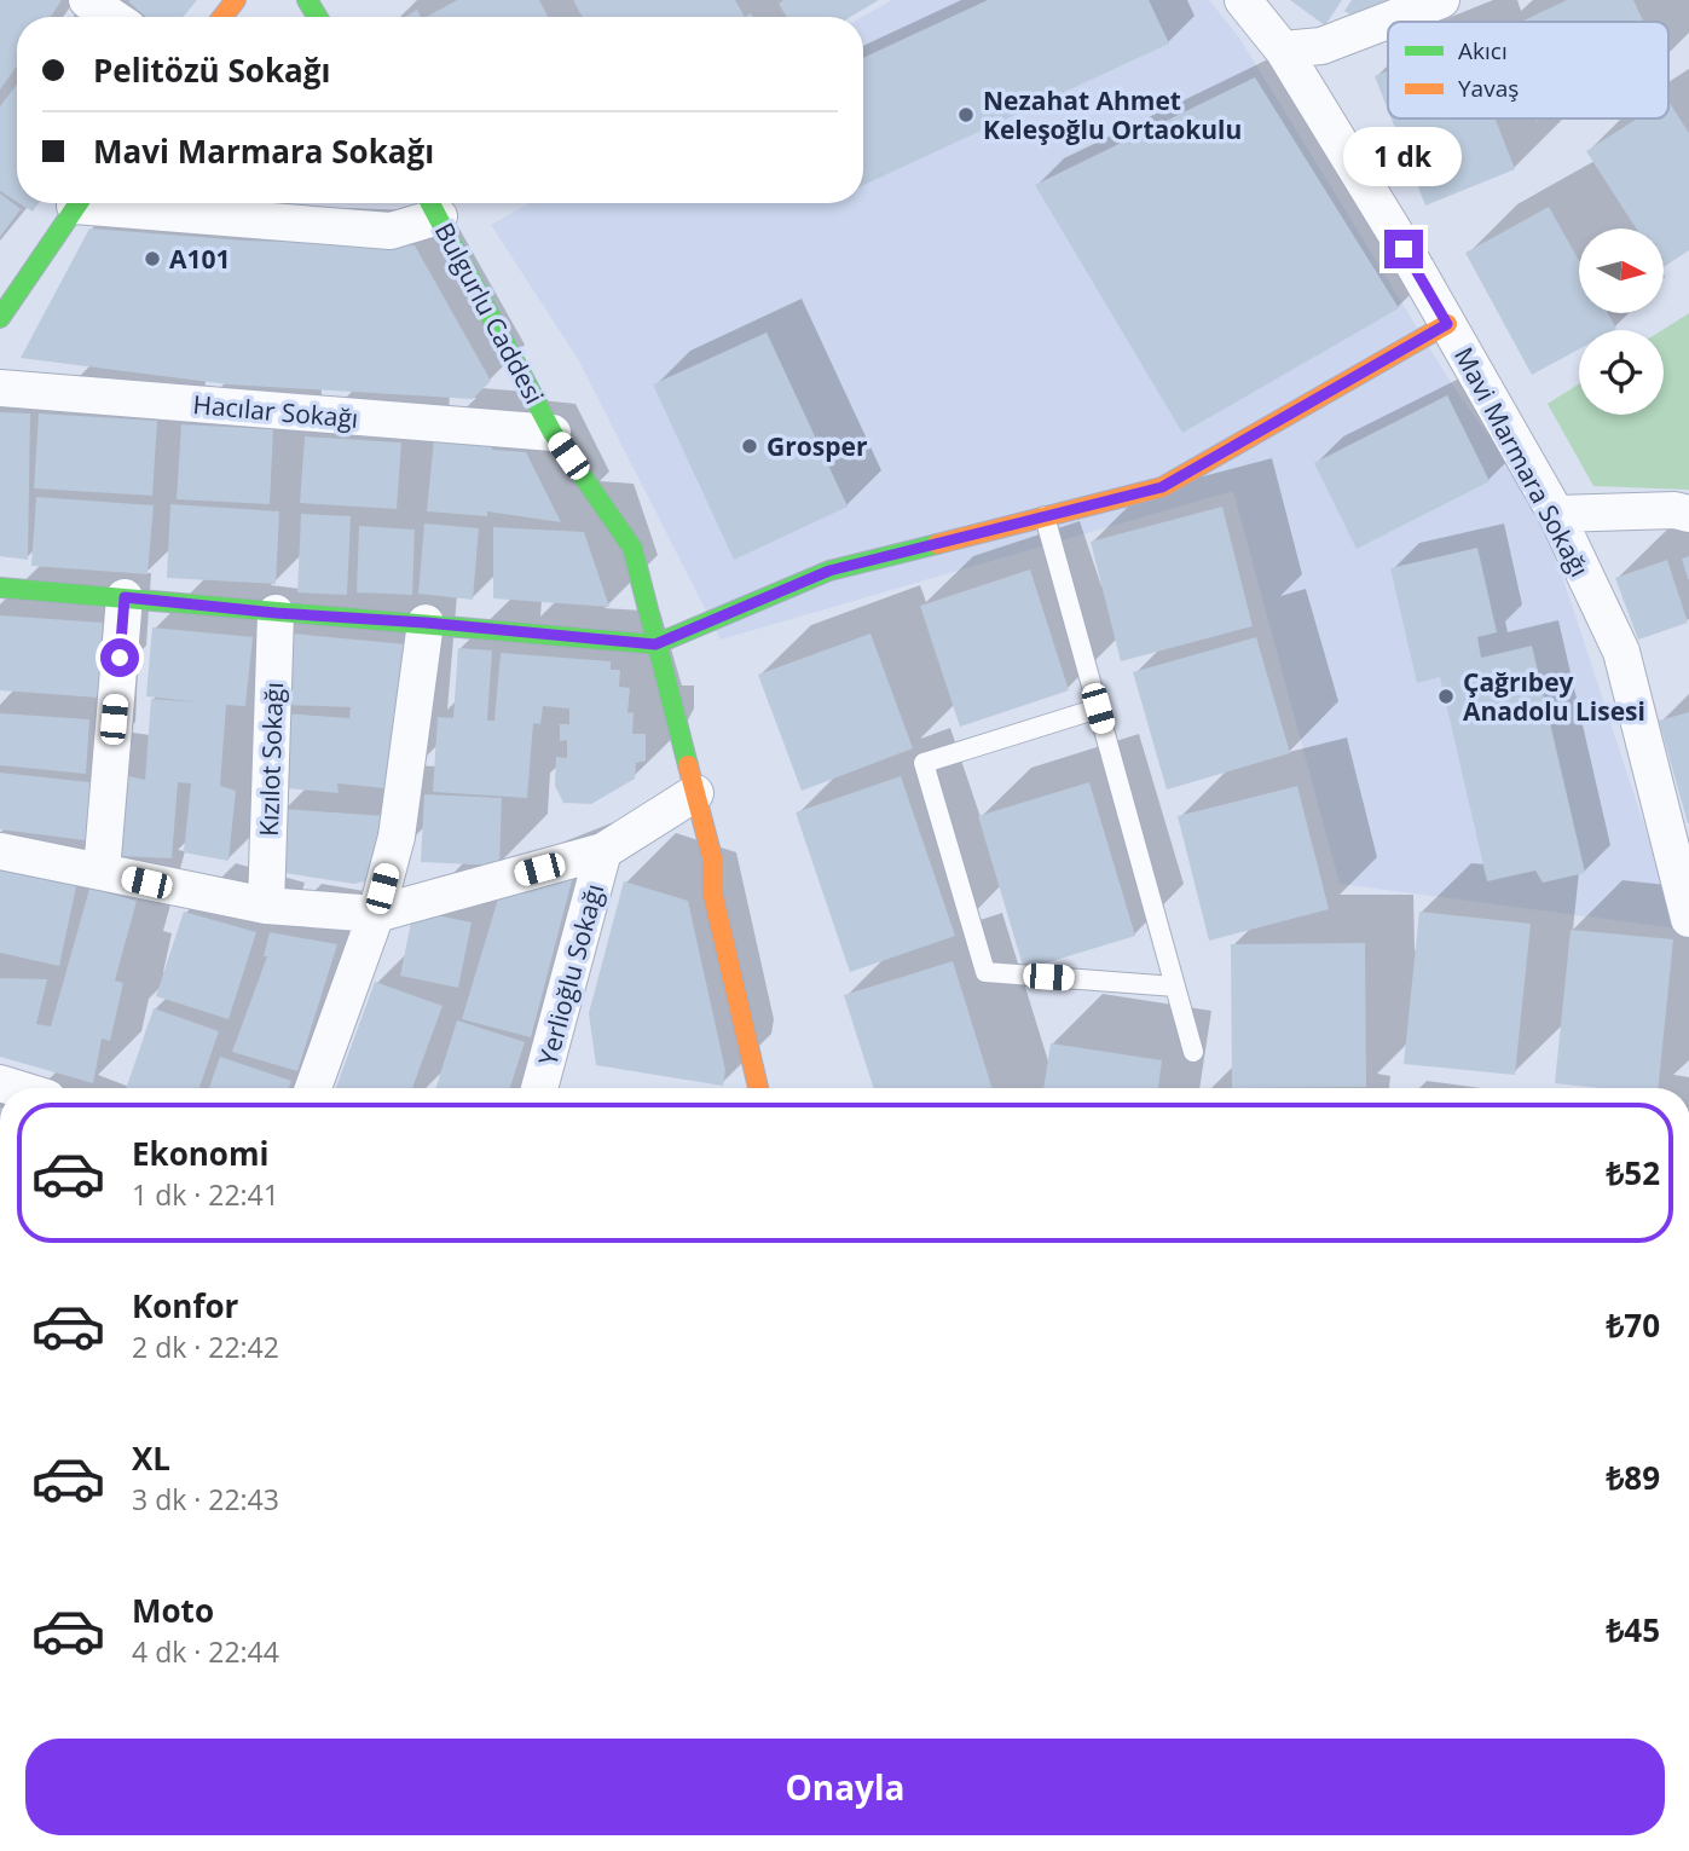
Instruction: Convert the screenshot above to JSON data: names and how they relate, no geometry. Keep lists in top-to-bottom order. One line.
{"streets":{"street":["Bulgurlu Caddesi","Hacılar Sokağı","Mavi Marmara Sokağı","Kızılot Sokağı","Yerlioğlu Sokağı"]},"crossings":[["Bulgurlu Caddesi","Hacılar Sokağı"]],"places":["Nezahat Ahmet Keleşoğlu Ortaokulu","A101","Grosper","Çağrıbey Anadolu Lisesi"],"legend":["Akıcı","Yavaş"],"north":"right","page":{"banner":["Pelitözü Sokağı","Mavi Marmara Sokağı"],"bubble":"1 dk","list":[{"name":"Ekonomi","note":"1 dk · 22:41","value":"₺52"},{"name":"Konfor","note":"2 dk · 22:42","value":"₺70"},{"name":"XL","note":"3 dk · 22:43","value":"₺89"},{"name":"Moto","note":"4 dk · 22:44","value":"₺45"}],"buttons":"Onayla"}}
